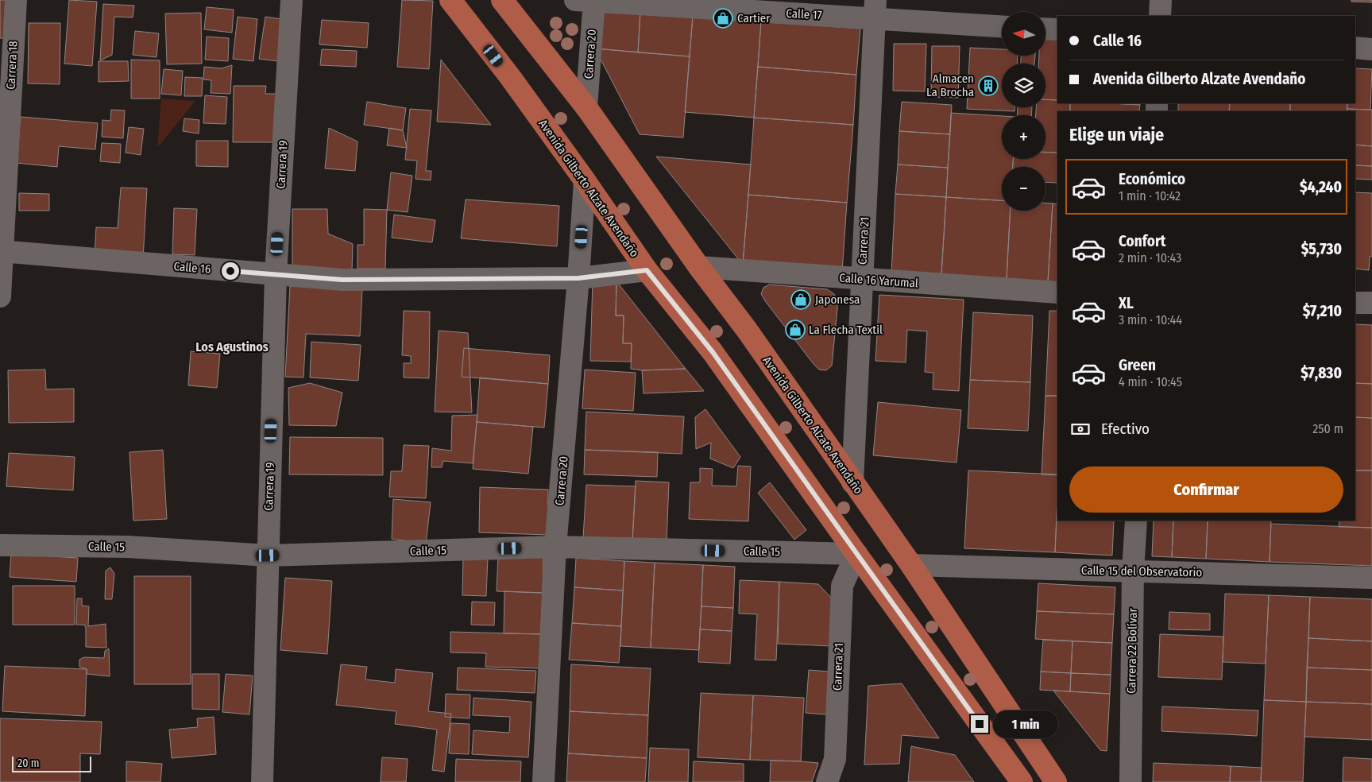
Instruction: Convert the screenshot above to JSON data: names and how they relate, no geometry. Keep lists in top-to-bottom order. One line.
{"streets":{"main road":["Avenida Gilberto Alzate Avendaño"],"street":["Calle 17","Carrera 20","Carrera 18","Carrera 19","Carrera 21","Calle 16","Calle 16 Yarumal","Calle 15","Calle 15 del Observatorio","Carrera 22 Bolívar"]},"crossings":[["Calle 17","Carrera 20"],["Calle 17","Carrera 21"],["Carrera 20","Avenida Gilberto Alzate Avendaño"],["Carrera 20","Calle 16"],["Carrera 20","Calle 15"],["Carrera 18","Calle 16"],["Carrera 19","Calle 16"],["Carrera 19","Calle 15"],["Avenida Gilberto Alzate Avendaño","Carrera 21"],["Avenida Gilberto Alzate Avendaño","Calle 16"],["Avenida Gilberto Alzate Avendaño","Calle 16 Yarumal"],["Avenida Gilberto Alzate Avendaño","Calle 15"],["Avenida Gilberto Alzate Avendaño","Calle 15 del Observatorio"],["Carrera 21","Calle 16 Yarumal"],["Carrera 21","Calle 15"],["Calle 15 del Observatorio","Carrera 22 Bolívar"]],"districts":["Los Agustinos"],"places":{"shop":["Cartier","Japonesa","La Flecha Textil"],"building":["Almacen La Brocha"]},"scale_bar":"20 m","north":"left","page":{"map_buttons":["+","−"],"banner":["Calle 16","Avenida Gilberto Alzate Avendaño"],"heading":"Elige un viaje","list":[{"name":"Económico","note":"1 min · 10:42","value":"$4,240"},{"name":"Confort","note":"2 min · 10:43","value":"$5,730"},{"name":"XL","note":"3 min · 10:44","value":"$7,210"},{"name":"Green","note":"4 min · 10:45","value":"$7,830"}],"pay":["Efectivo","250 m"],"buttons":"Confirmar","bubble":"1 min","scale":"20 m"}}
